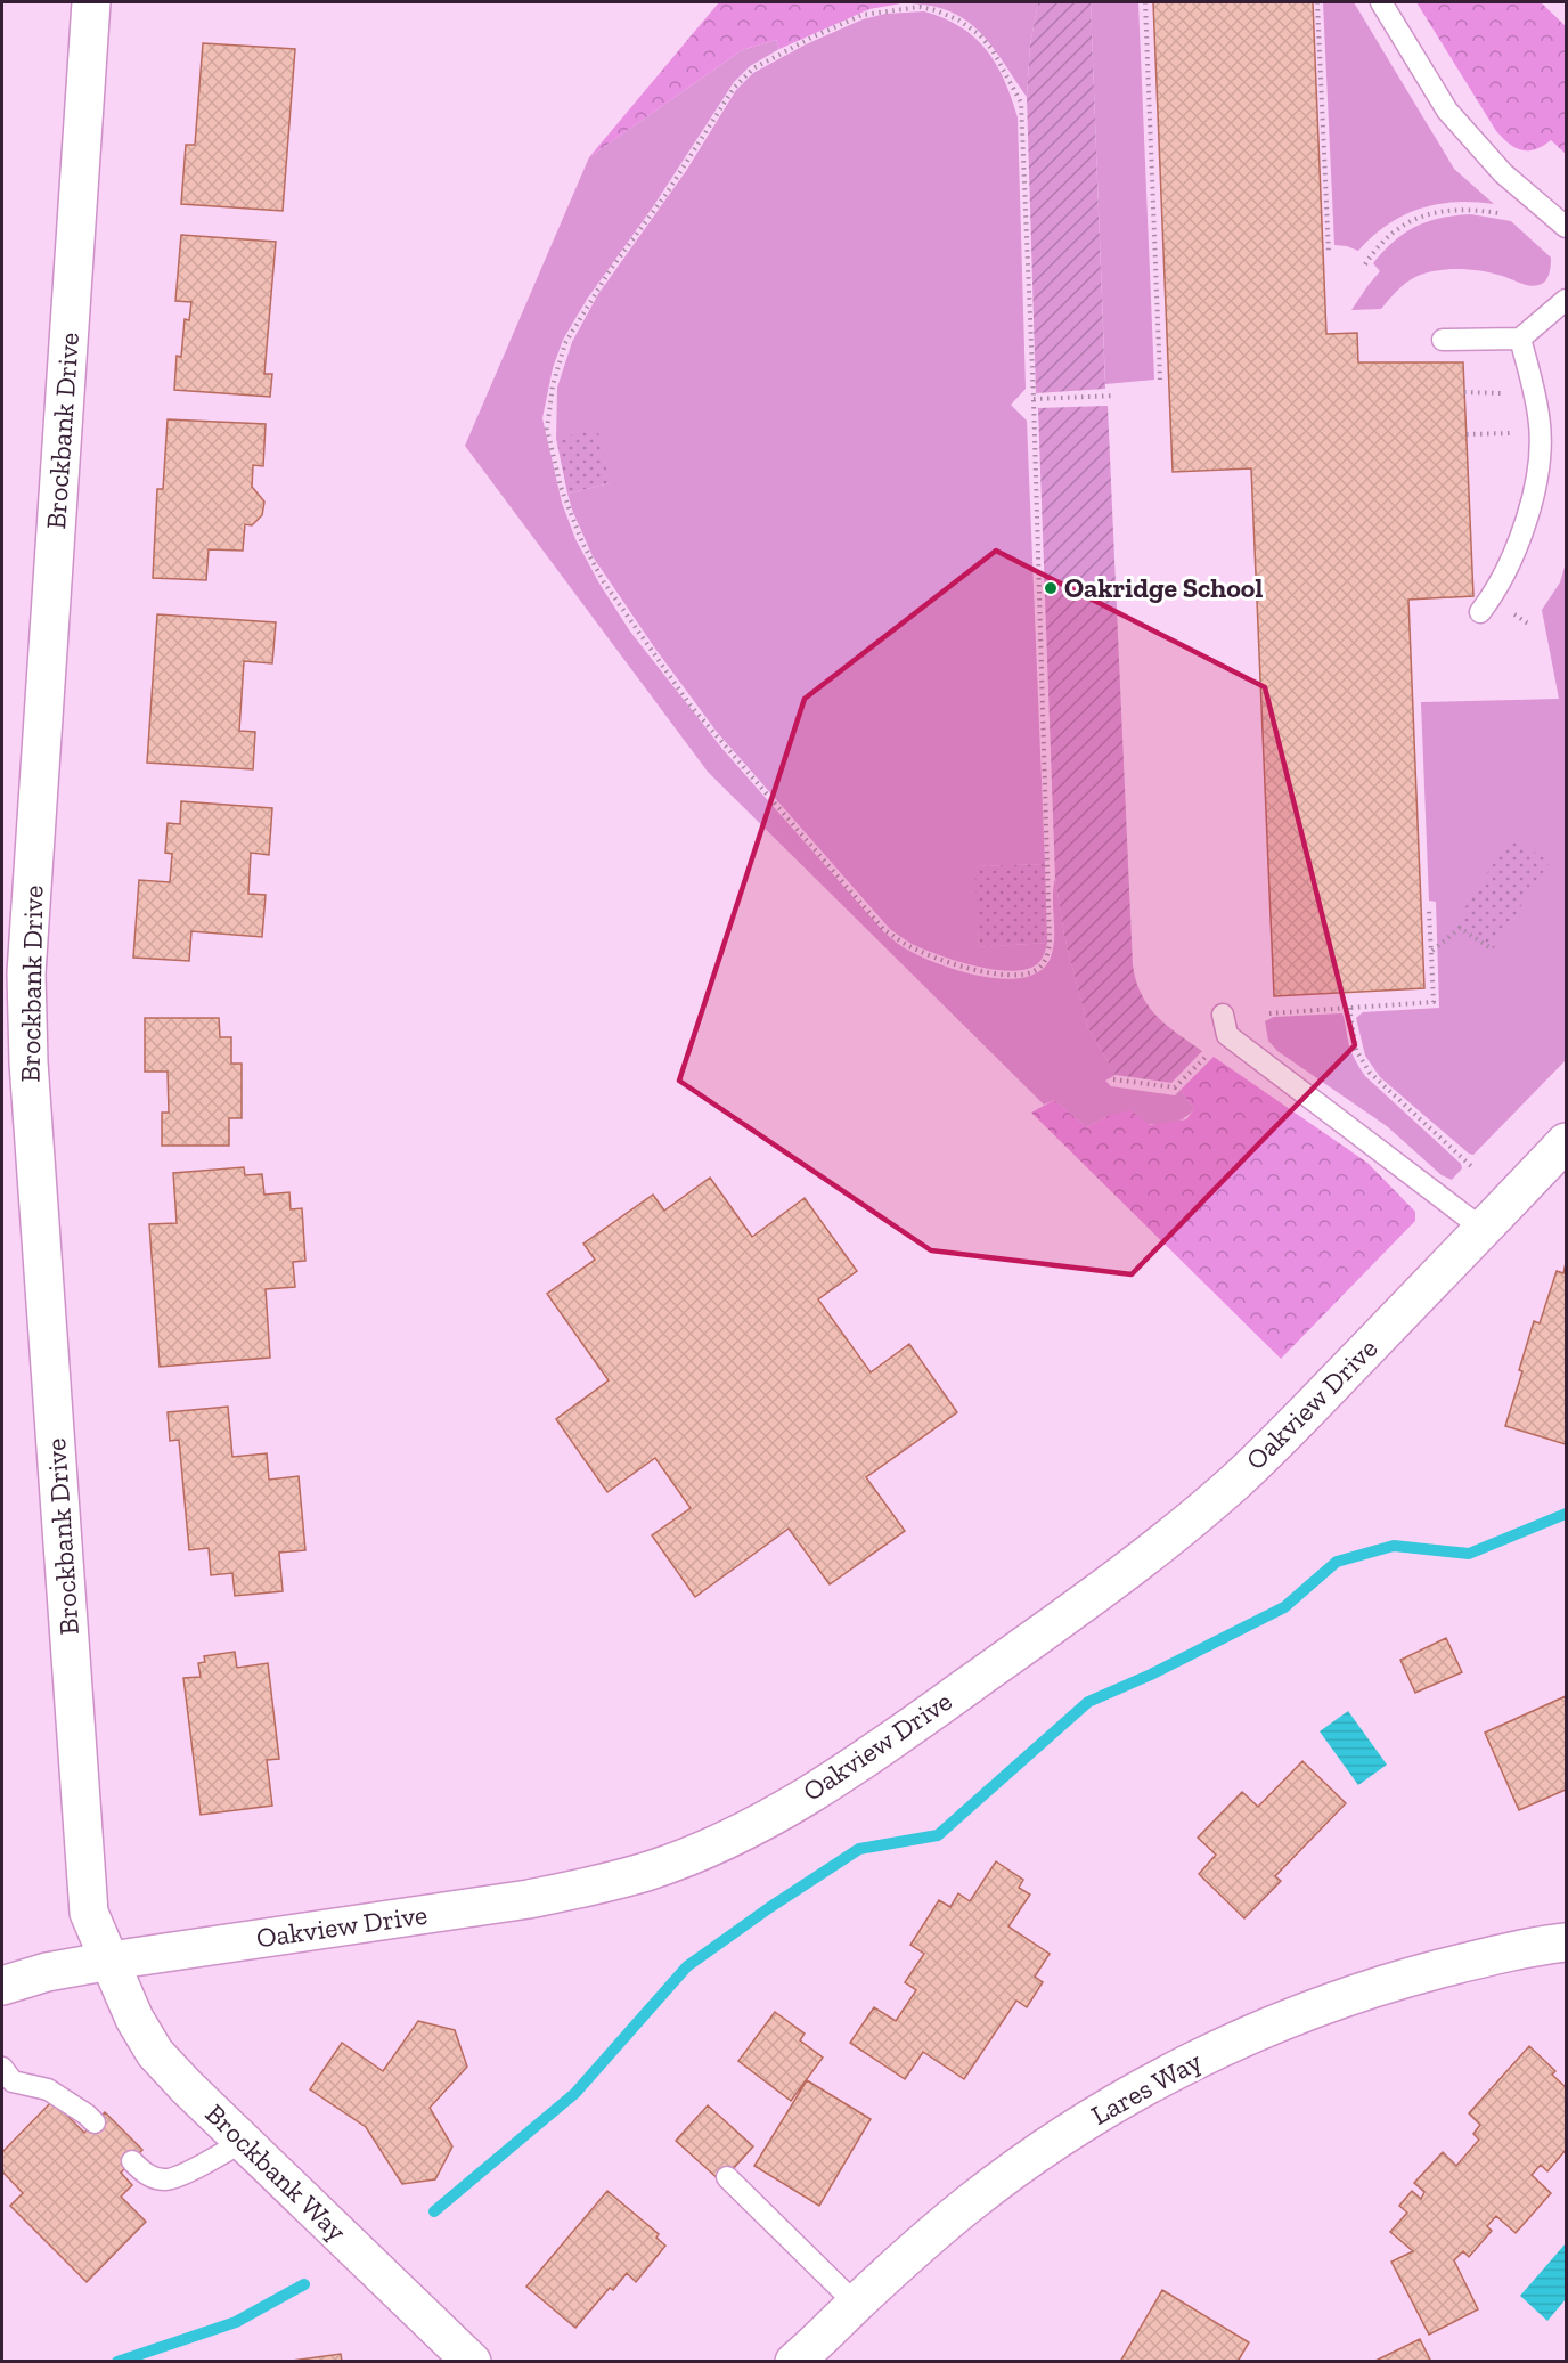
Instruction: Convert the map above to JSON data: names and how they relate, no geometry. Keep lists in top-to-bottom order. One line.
{"streets":{"street":["Brockbank Drive","Oakview Drive","Lares Way","Brockbank Way"]},"crossings":[["Brockbank Drive","Oakview Drive"],["Brockbank Drive","Brockbank Way"],["Oakview Drive","Brockbank Way"]],"places":["Oakridge School"]}
